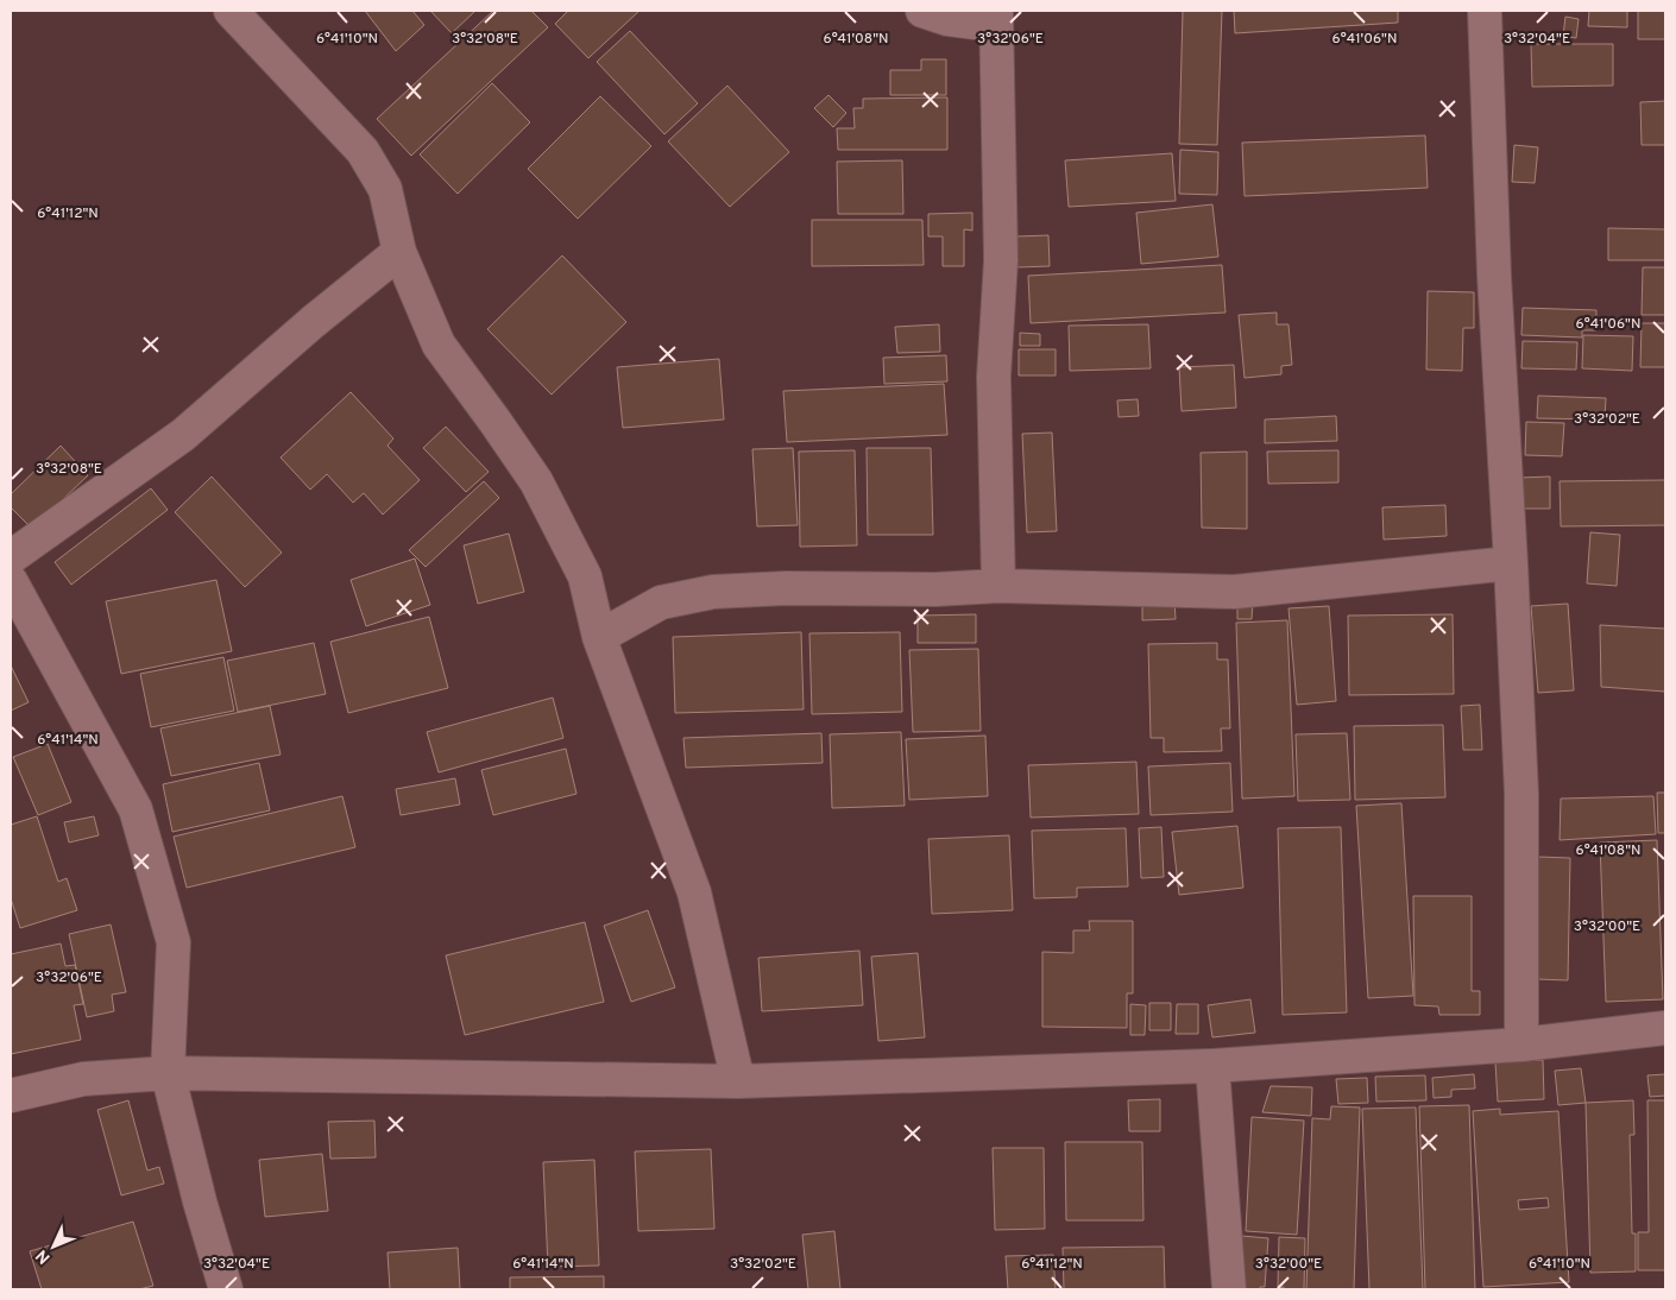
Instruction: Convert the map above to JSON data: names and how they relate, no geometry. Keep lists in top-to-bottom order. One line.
{"north":"bottom left","coordinates":["3°32'08\"E","3°32'06\"E","3°32'04\"E","6°41'10\"N","6°41'08\"N","6°41'06\"N","6°41'12\"N","3°32'02\"E","6°41'14\"N","3°32'00\"E"]}
